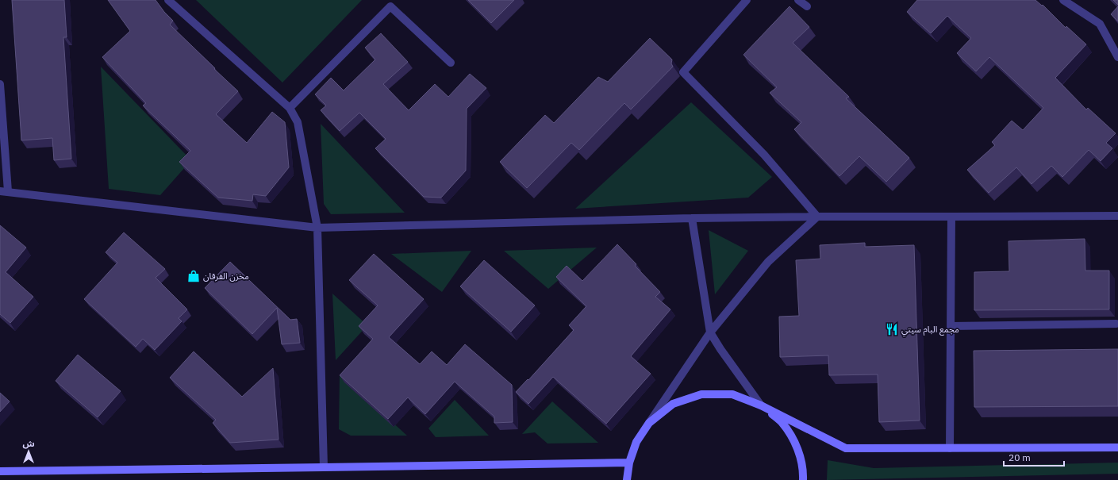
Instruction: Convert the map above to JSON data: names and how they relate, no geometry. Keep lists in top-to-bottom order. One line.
{"places":{"shop":["مخزن الفرقان"],"restaurant":["مجمع البام سيتي"]},"scale_bar":"20 m","north":"top"}
